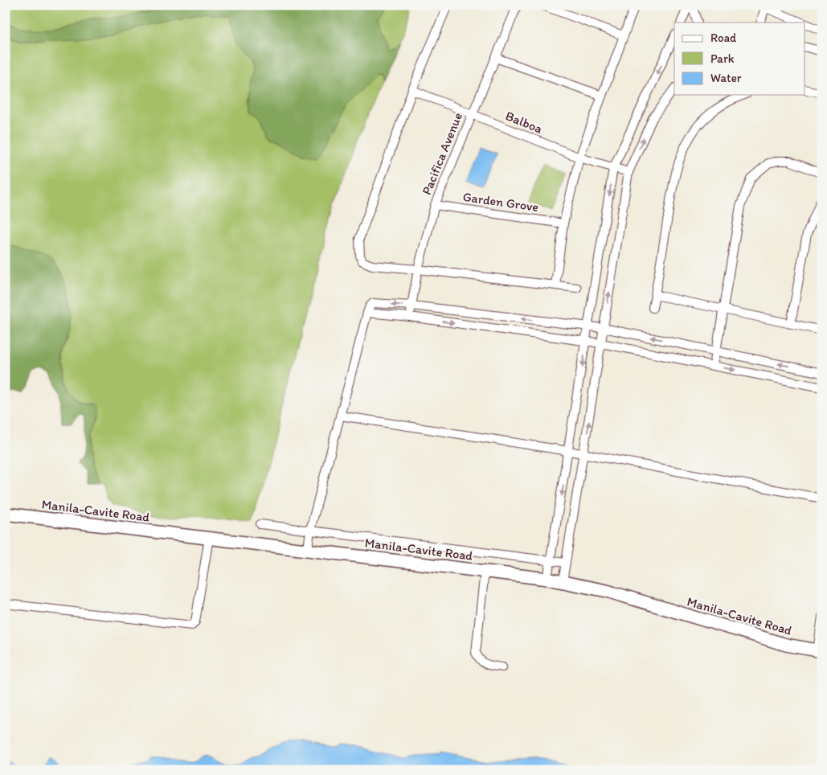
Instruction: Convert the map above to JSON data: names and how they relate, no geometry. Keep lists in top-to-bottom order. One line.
{"streets":{"main road":["Manila-Cavite Road"],"street":["Balboa","Pacifica Avenue","Garden Grove"]},"crossings":[["Balboa","Pacifica Avenue"],["Pacifica Avenue","Garden Grove"]],"legend":["Road","Park","Water"]}
